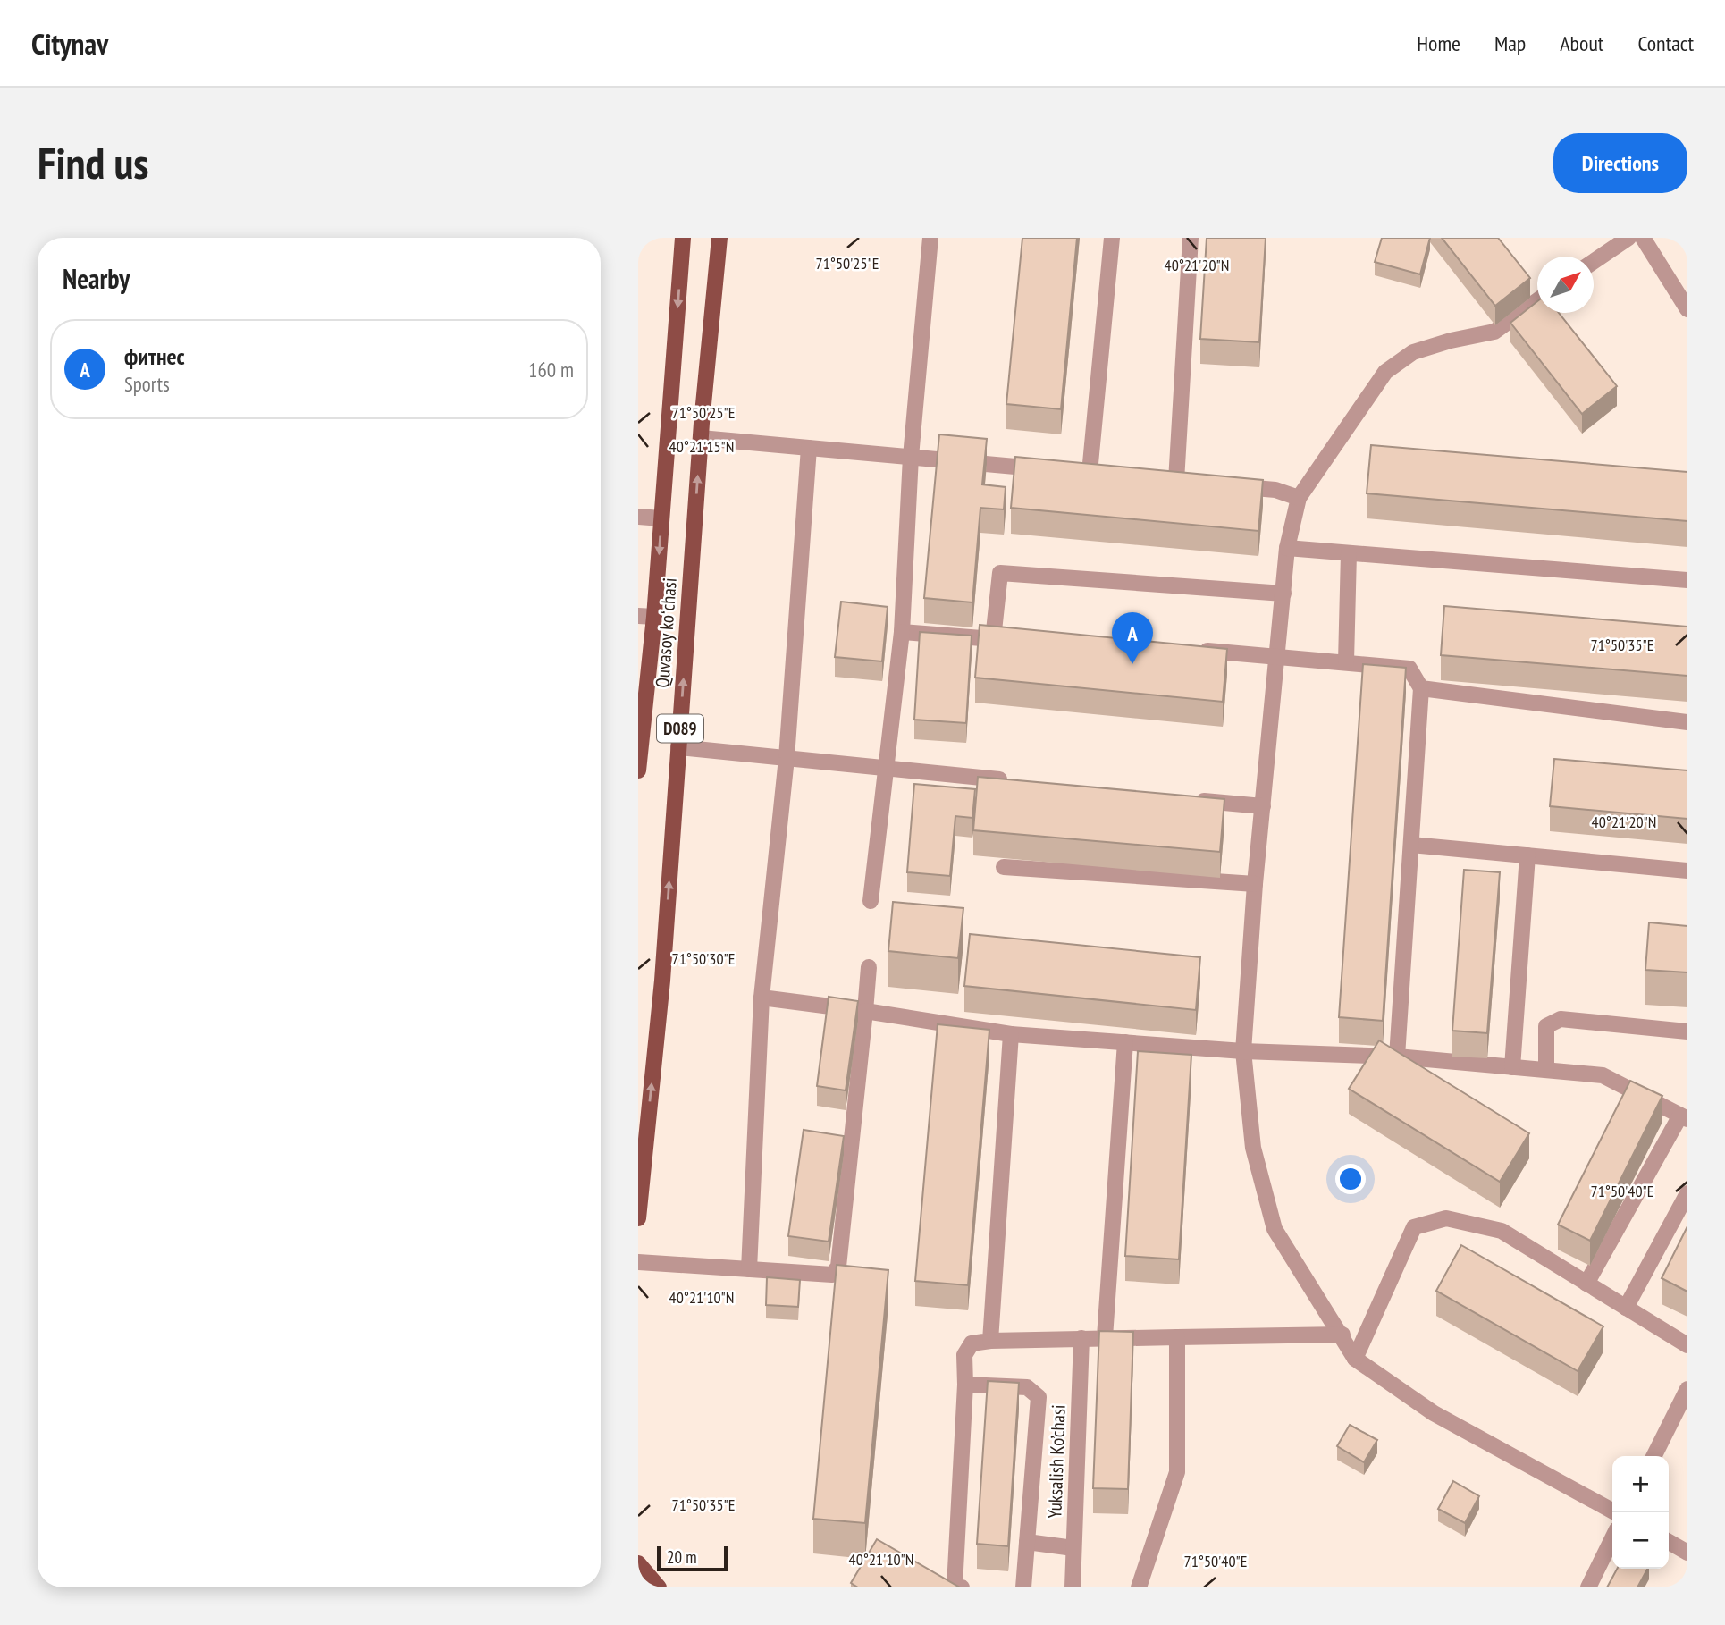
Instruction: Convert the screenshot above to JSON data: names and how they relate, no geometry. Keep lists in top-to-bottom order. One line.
{"streets":{"main road":["Quvasoy koʻchasi","D089"],"street":["Yuksalish Ko’chasi"]},"scale_bar":"20 m","north":"top right","page":{"header":"Citynav","nav":["Home","Map","About","Contact"],"buttons":"Directions","title":"Find us","heading":"Nearby","list":[{"mark":"A","name":"фитнес","note":"Sports","value":"160 m"}],"pins":"A","map_buttons":["+","−"],"scale":"20 m"},"coordinates":["71°50'25\"E","40°21'20\"N","40°21'15\"N","71°50'35\"E","71°50'30\"E","71°50'40\"E","40°21'10\"N"]}
